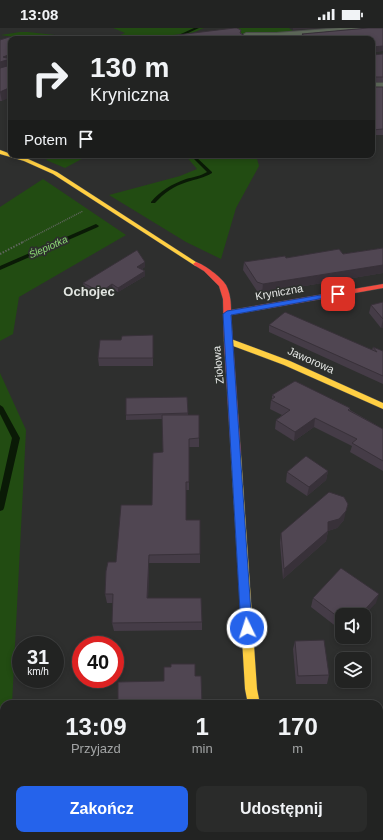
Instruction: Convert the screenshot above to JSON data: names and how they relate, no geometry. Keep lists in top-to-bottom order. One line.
{"streets":{"street":["Kryniczna","Jaworowa","Ziołowa"]},"crossings":[["Kryniczna","Ziołowa"],["Jaworowa","Ziołowa"]],"districts":["Ochojec"],"water":["Ślepiotka"],"page":{"status":"13:08","turn":["130 m","Kryniczna"],"then":"Potem","speed":"31 km/h","limit":"40","eta":["13:09","Przyjazd","1","min","170","m"],"buttons":["Zakończ","Udostępnij"]}}
